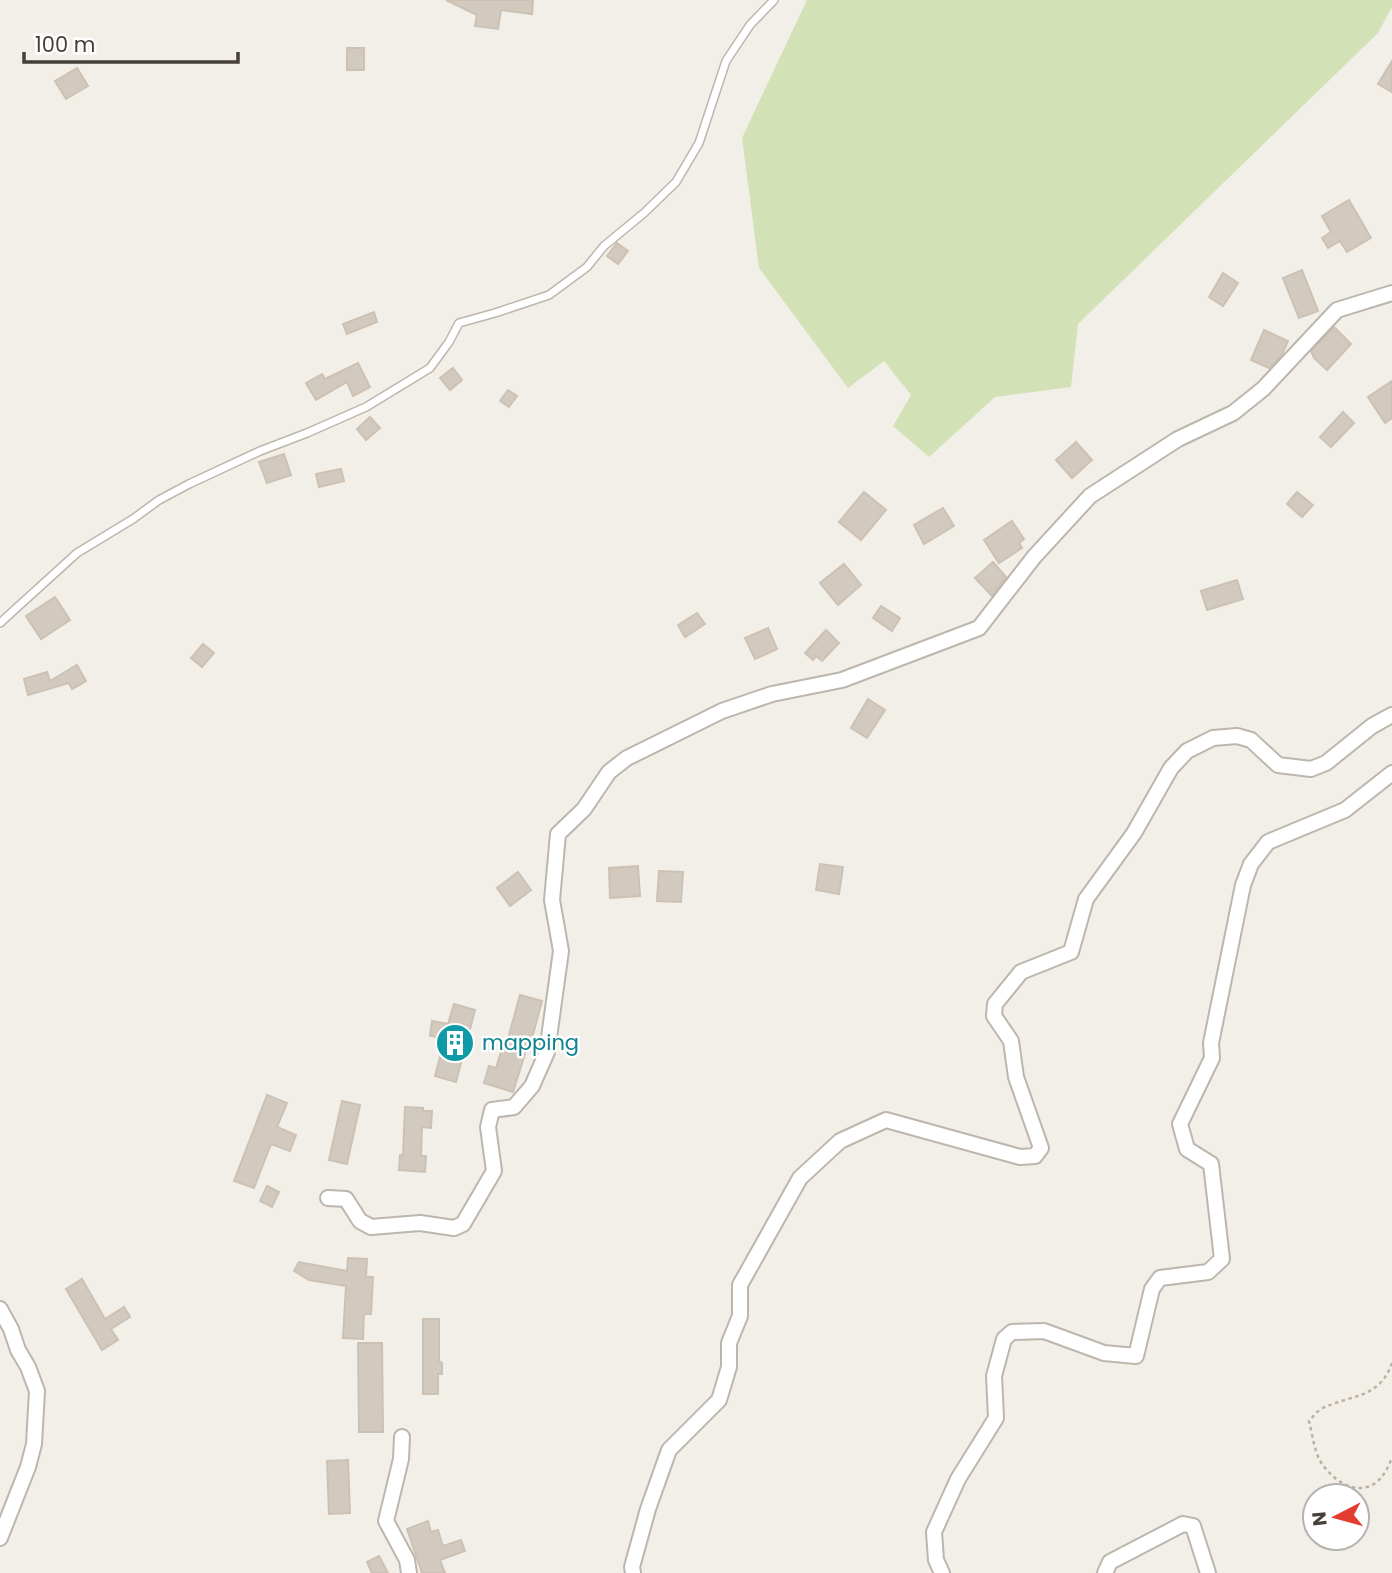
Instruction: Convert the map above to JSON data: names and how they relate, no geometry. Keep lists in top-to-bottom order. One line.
{"places":{"building":["mapping"]},"scale_bar":"100 m","north":"left"}
